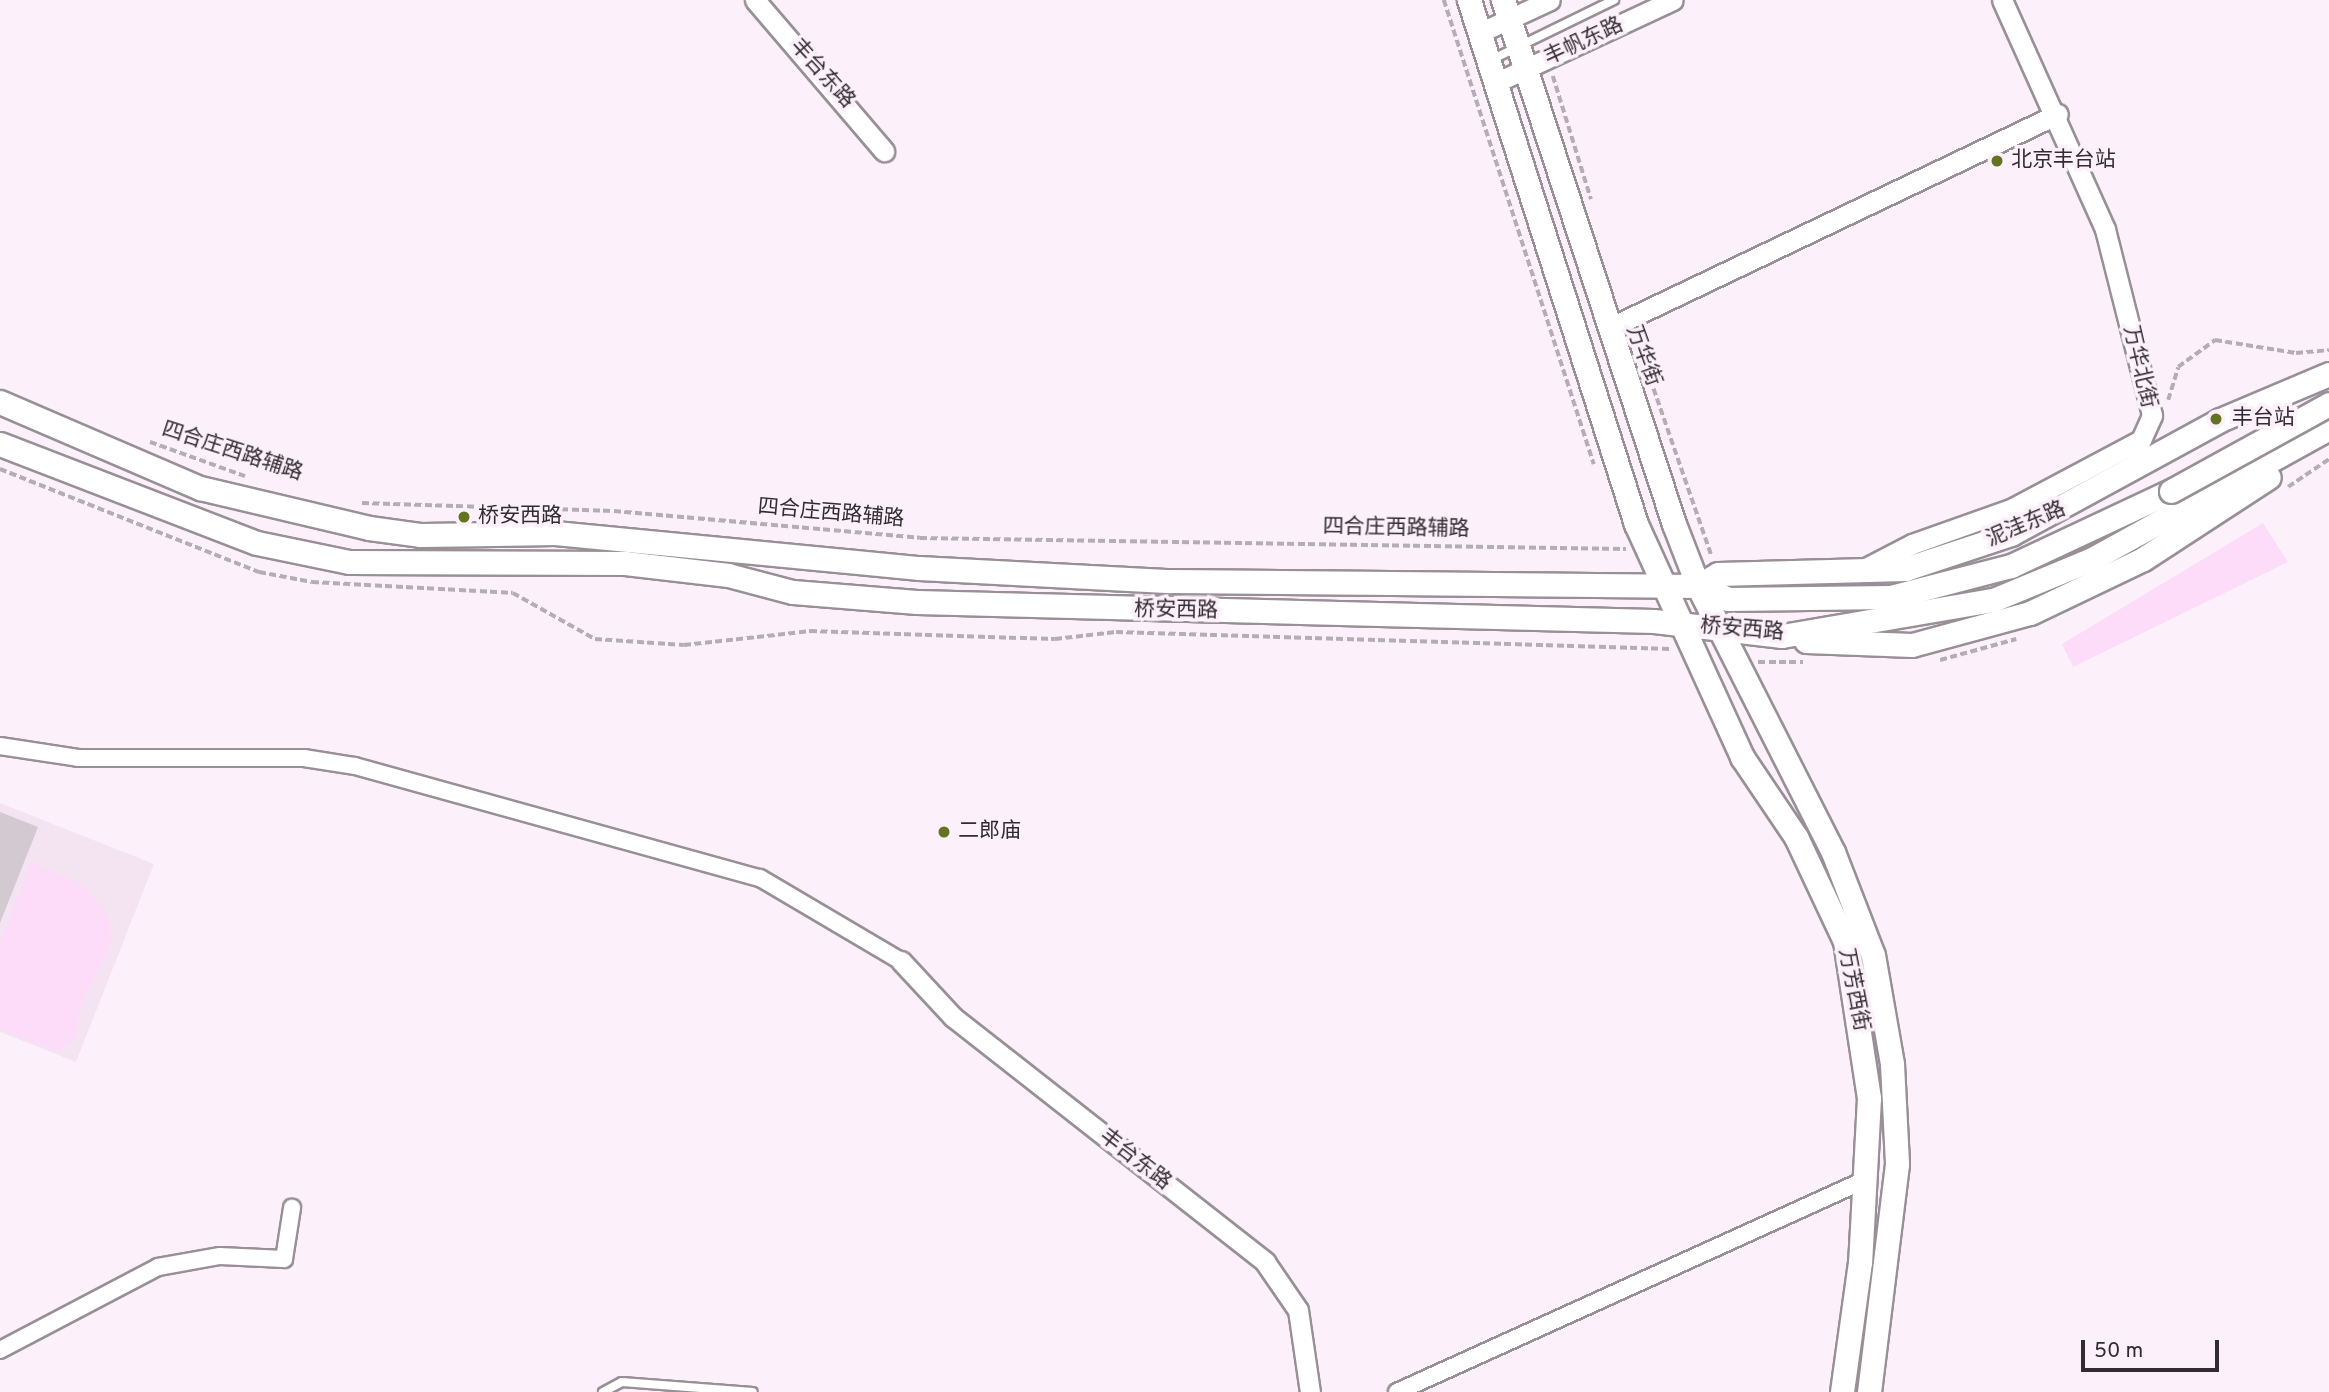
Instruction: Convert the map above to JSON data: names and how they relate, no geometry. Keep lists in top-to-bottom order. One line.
{"streets":{"main road":["万华街","泥洼东路","桥安西路","万芳西街"],"street":["丰帆东路","丰台东路","万华北街"],"path":["四合庄西路辅路"]},"crossings":[["丰帆东路","万华街"],["万华街","泥洼东路"],["万华街","桥安西路"],["万华街","万芳西街"],["万华北街","泥洼东路"],["泥洼东路","桥安西路"],["桥安西路","万芳西街"]],"places":["北京丰台站","丰台站","桥安西路","二郎庙"],"scale_bar":"50 m"}
